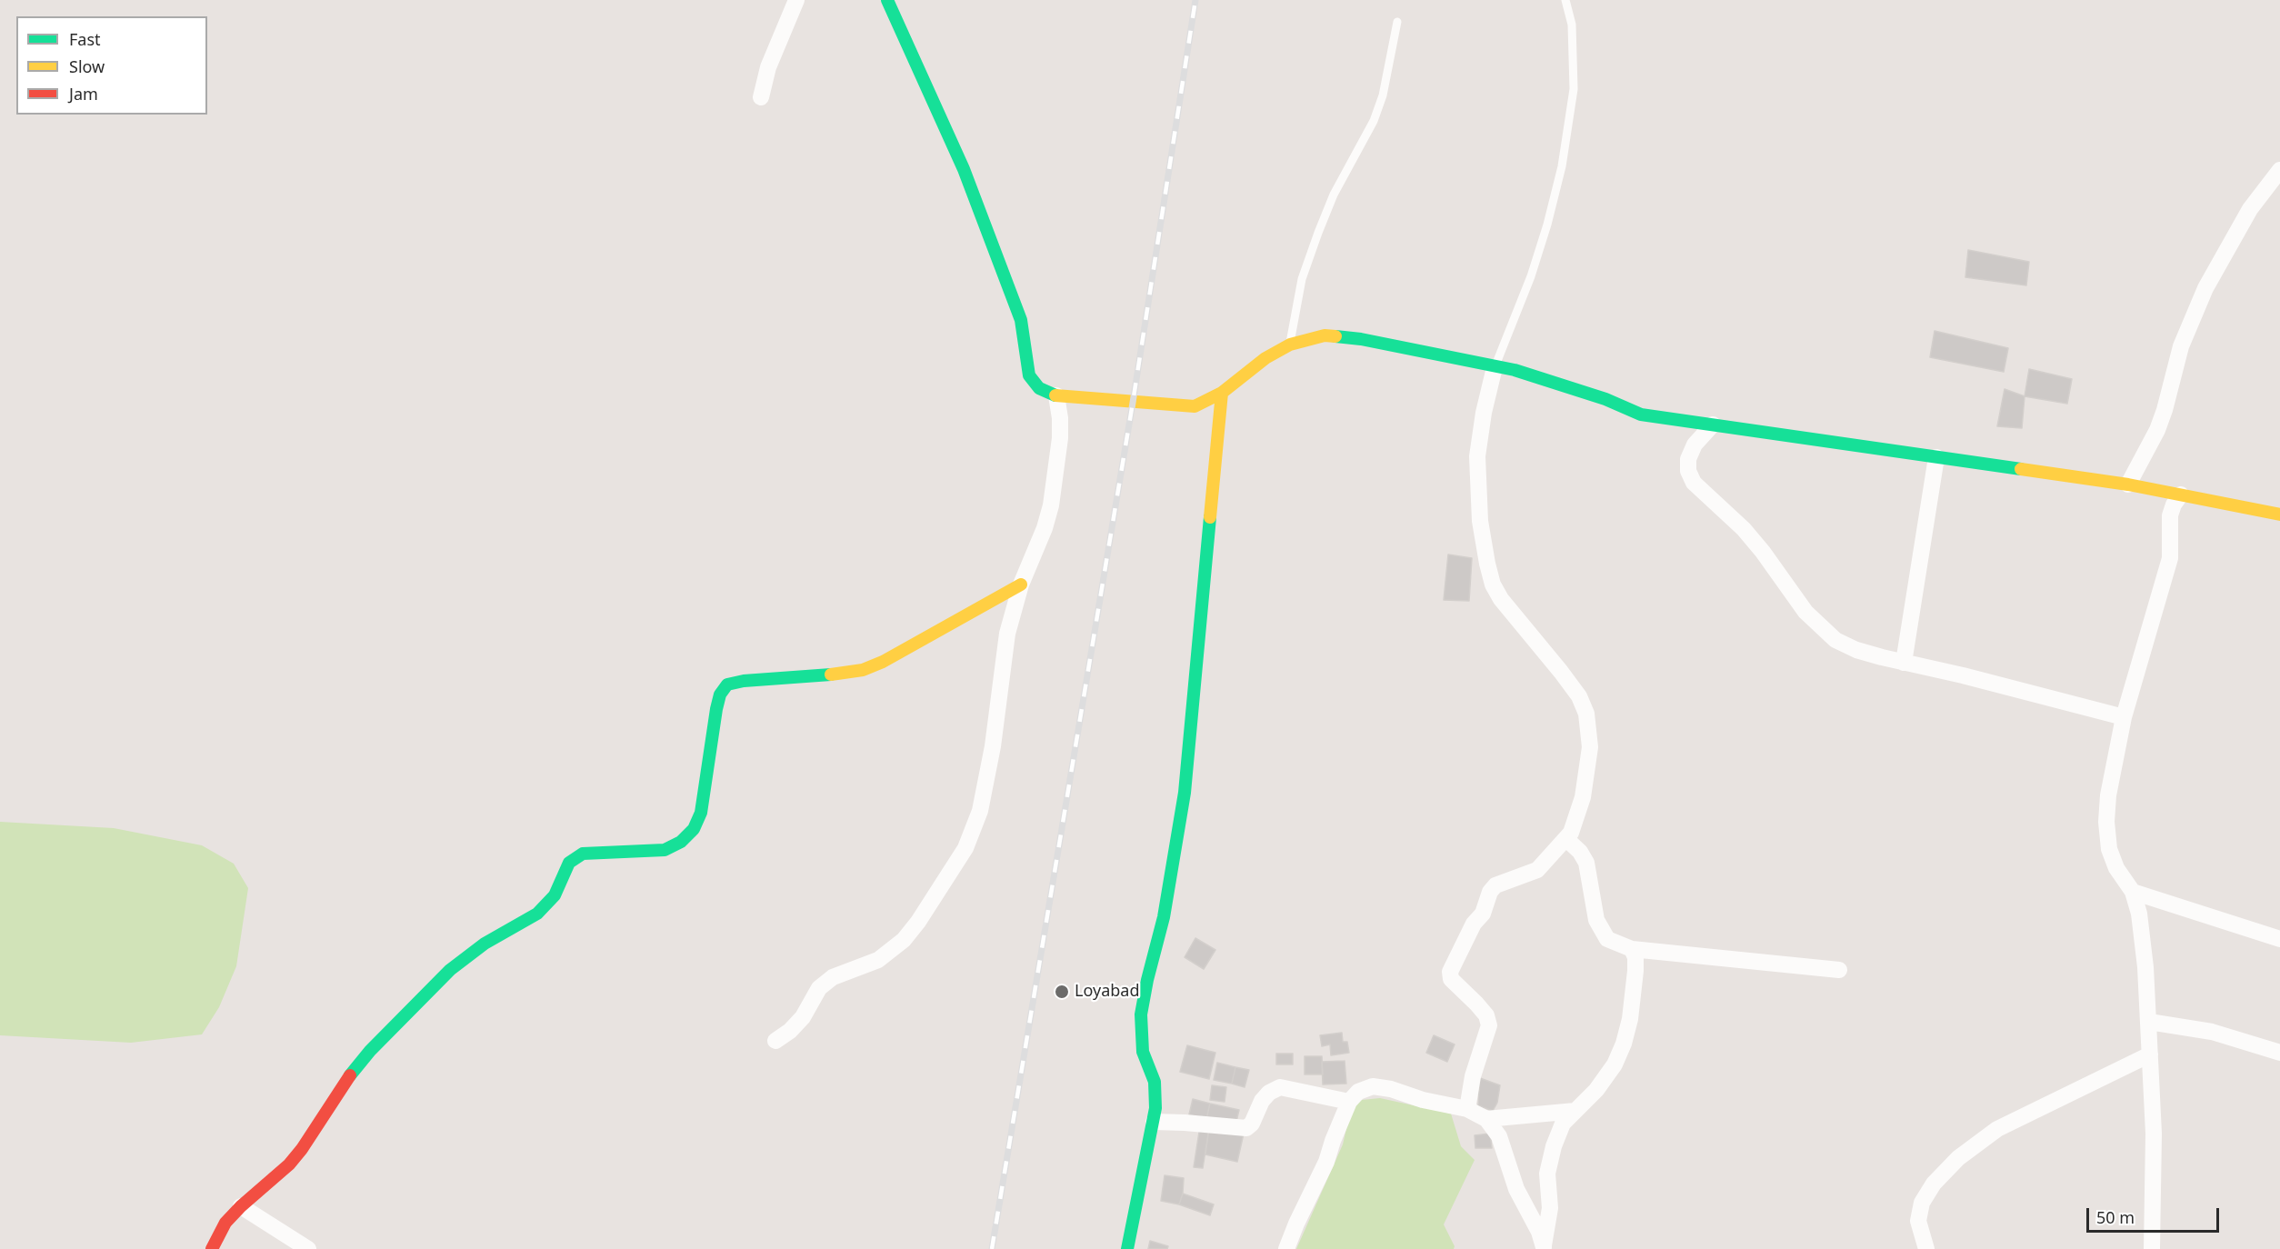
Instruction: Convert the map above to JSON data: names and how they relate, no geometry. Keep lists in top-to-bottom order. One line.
{"places":["Loyabad"],"legend":["Fast","Slow","Jam"],"scale_bar":"50 m"}
